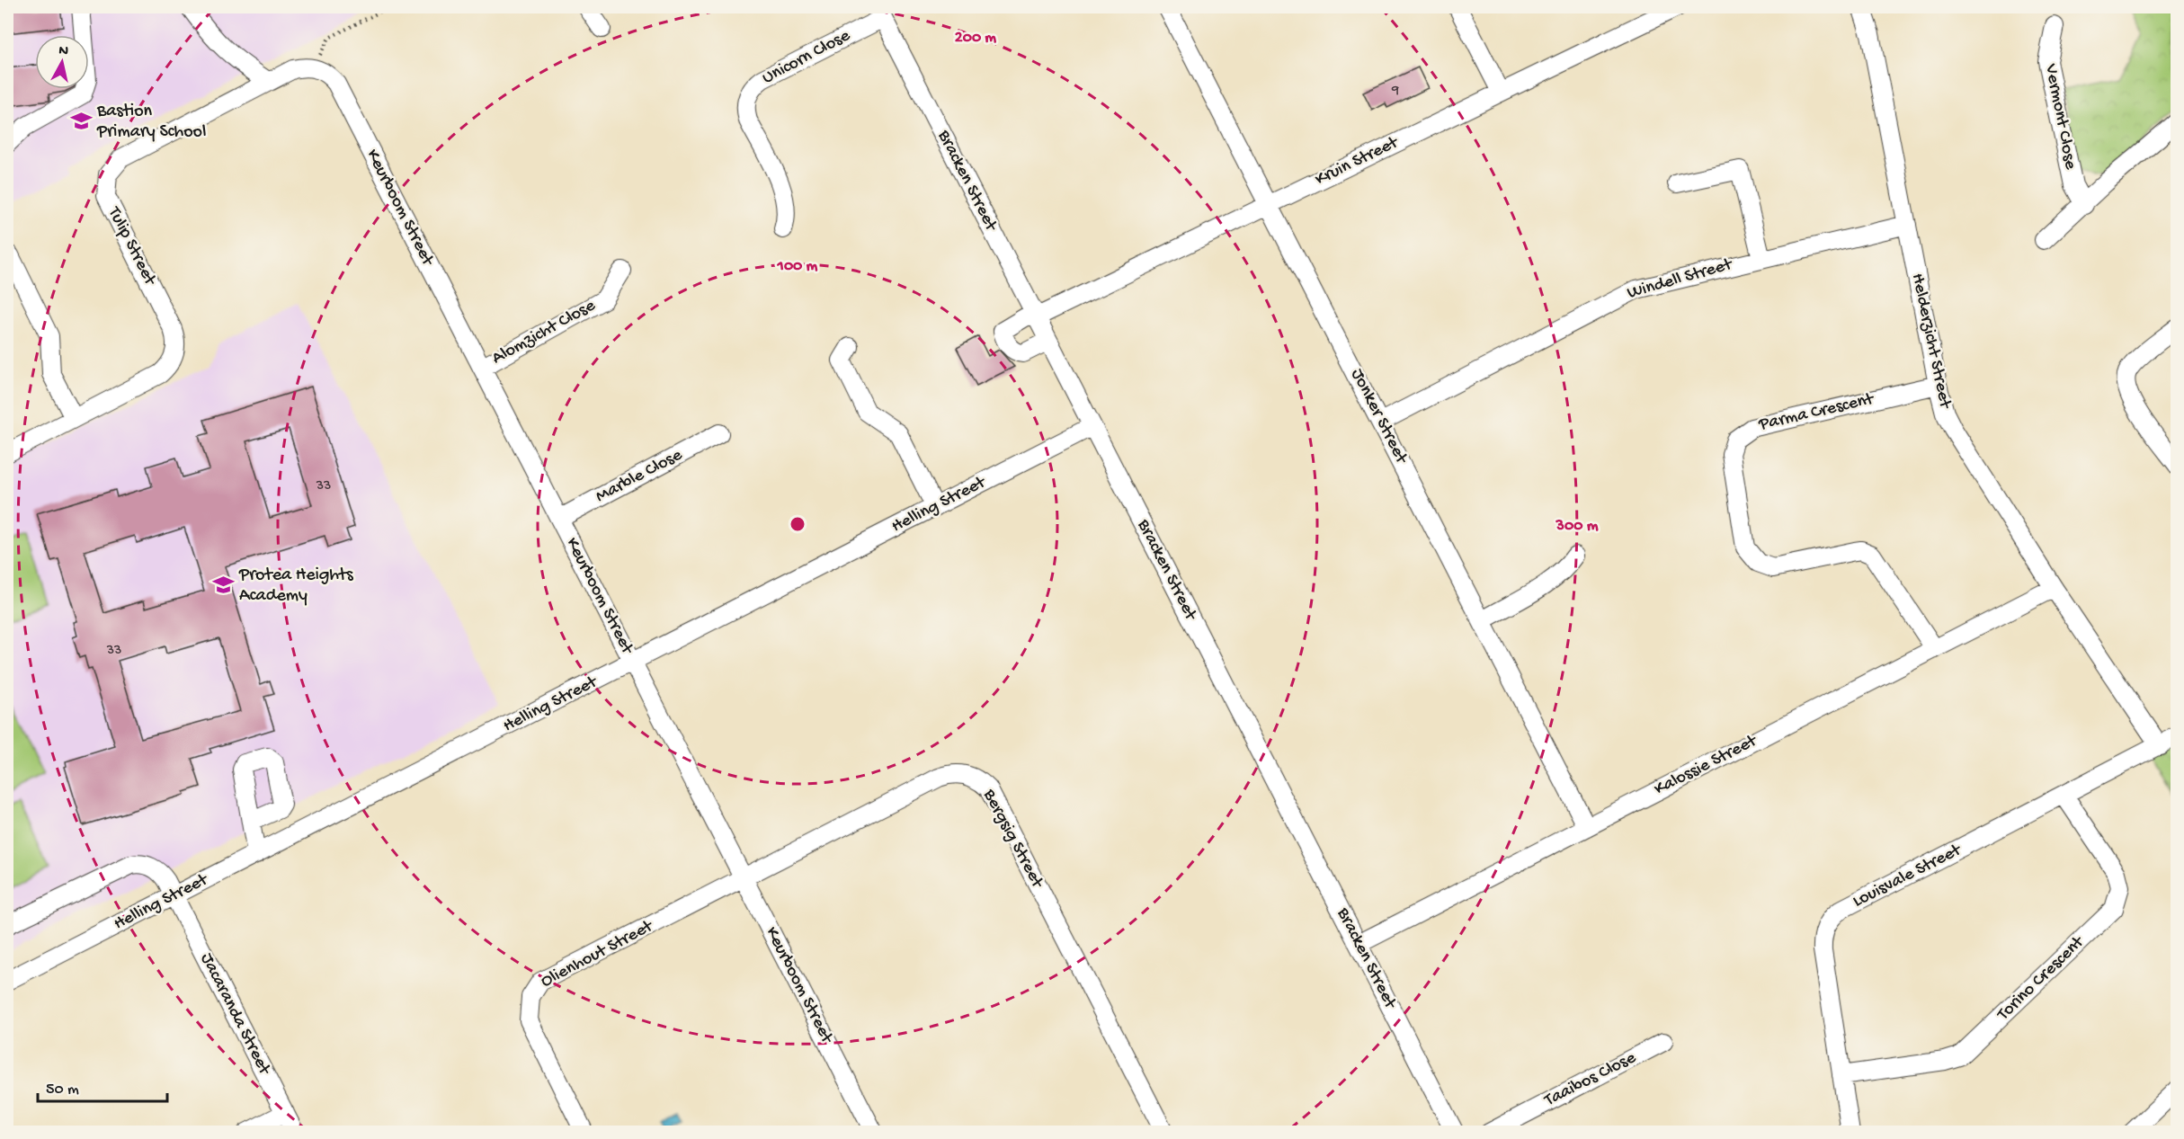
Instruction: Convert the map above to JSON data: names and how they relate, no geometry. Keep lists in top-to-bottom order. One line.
{"streets":{"street":["Unicorn Close","Vermont Close","Kruin Street","Bracken Street","Keurboom Street","Tulip Street","Windell Street","Alomzicht Close","Helderzicht Street","Parma Crescent","Jonker Street","Marble Close","Helling Street","Kalossie Street","Bergsig Street","Louisvale Street","Olienhout Street","Torino Crescent","Jacaranda Street","Taaibos Close"]},"crossings":[["Unicorn Close","Bracken Street"],["Kruin Street","Bracken Street"],["Kruin Street","Jonker Street"],["Bracken Street","Helling Street"],["Bracken Street","Kalossie Street"],["Keurboom Street","Tulip Street"],["Keurboom Street","Alomzicht Close"],["Keurboom Street","Marble Close"],["Keurboom Street","Helling Street"],["Keurboom Street","Bergsig Street"],["Keurboom Street","Olienhout Street"],["Windell Street","Helderzicht Street"],["Windell Street","Jonker Street"],["Helderzicht Street","Parma Crescent"],["Helderzicht Street","Kalossie Street"],["Helderzicht Street","Louisvale Street"],["Parma Crescent","Kalossie Street"],["Jonker Street","Kalossie Street"],["Helling Street","Jacaranda Street"],["Bergsig Street","Olienhout Street"],["Louisvale Street","Torino Crescent"]],"places":{"school or university":["Bastion Primary School","Protea Heights Academy"]},"house_numbers":["9","33","33"],"scale_bar":"50 m","north":"top","rings":["200 m","100 m","300 m"]}
